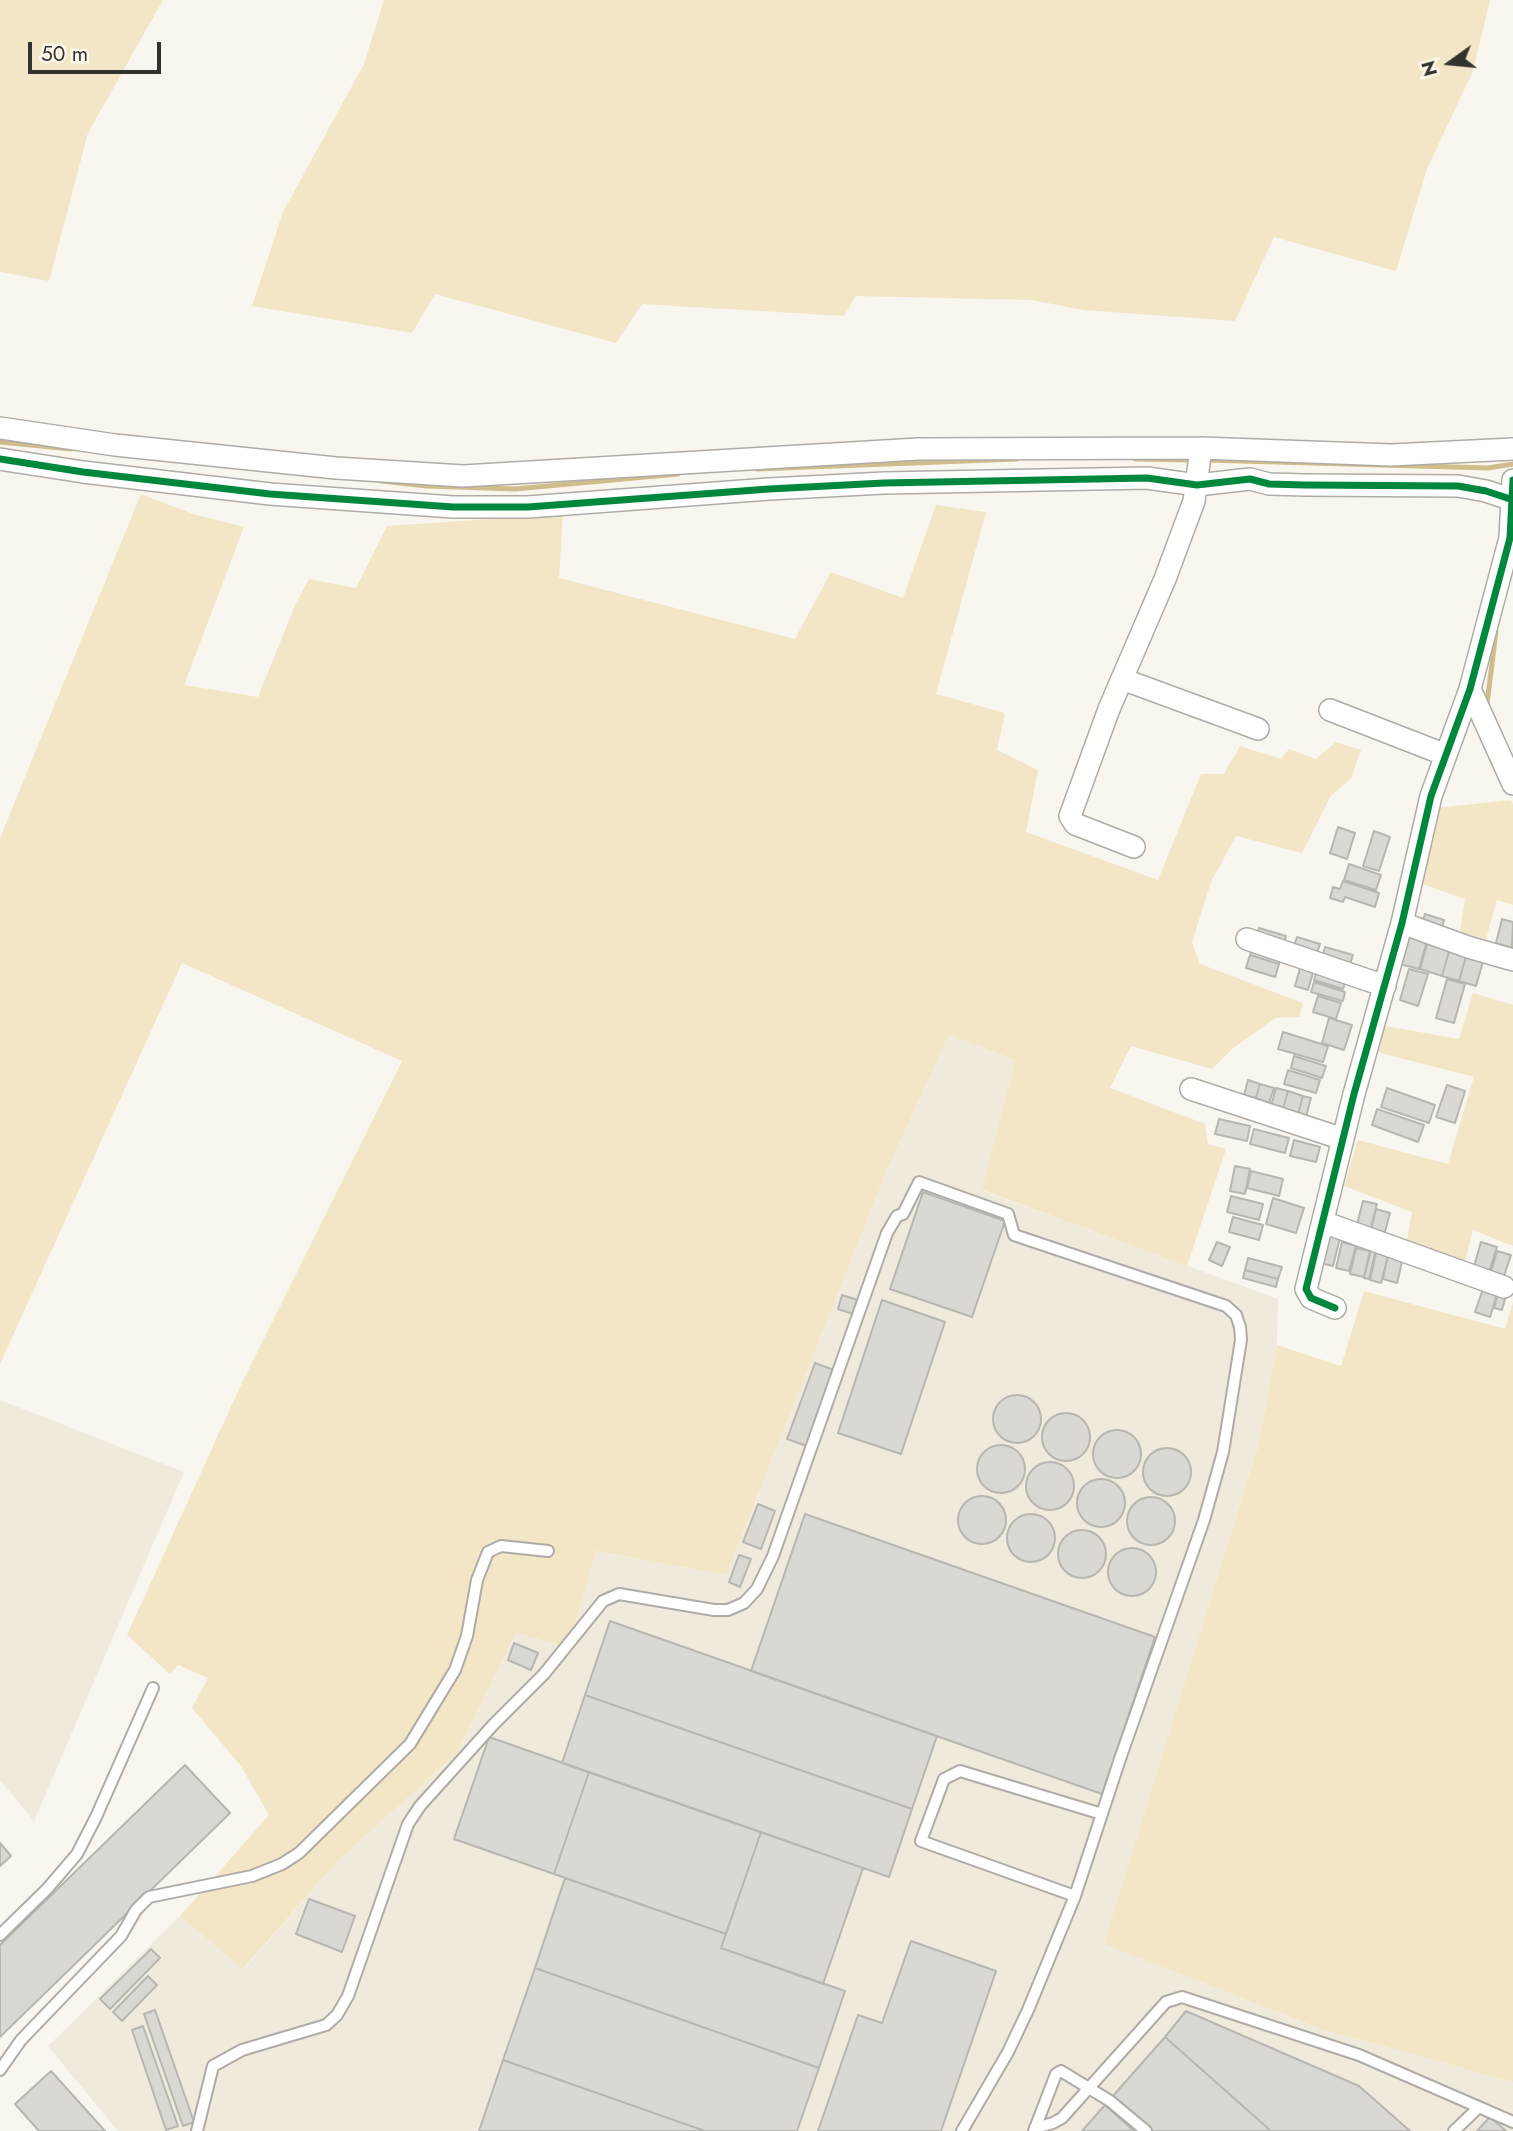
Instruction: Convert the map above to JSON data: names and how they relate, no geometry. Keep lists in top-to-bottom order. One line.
{"scale_bar":"50 m","north":"left"}
